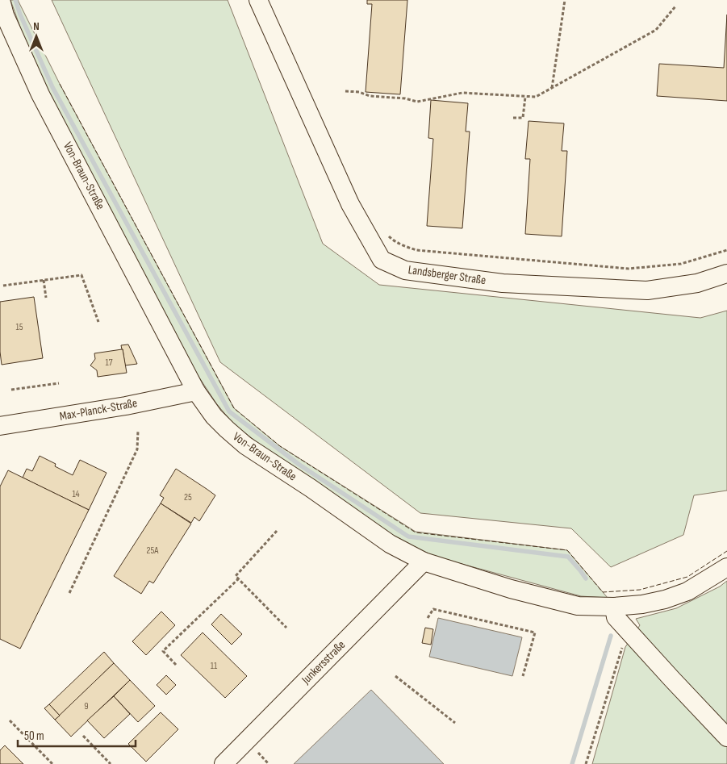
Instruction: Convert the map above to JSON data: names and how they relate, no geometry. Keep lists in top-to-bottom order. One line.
{"streets":{"street":["Von-Braun-Straße","Landsberger Straße","Max-Planck-Straße","Junkersstraße"]},"crossings":[["Von-Braun-Straße","Max-Planck-Straße"],["Von-Braun-Straße","Junkersstraße"]],"house_numbers":["15","17","14","25","25A","11","9"],"scale_bar":"50 m","north":"top"}
